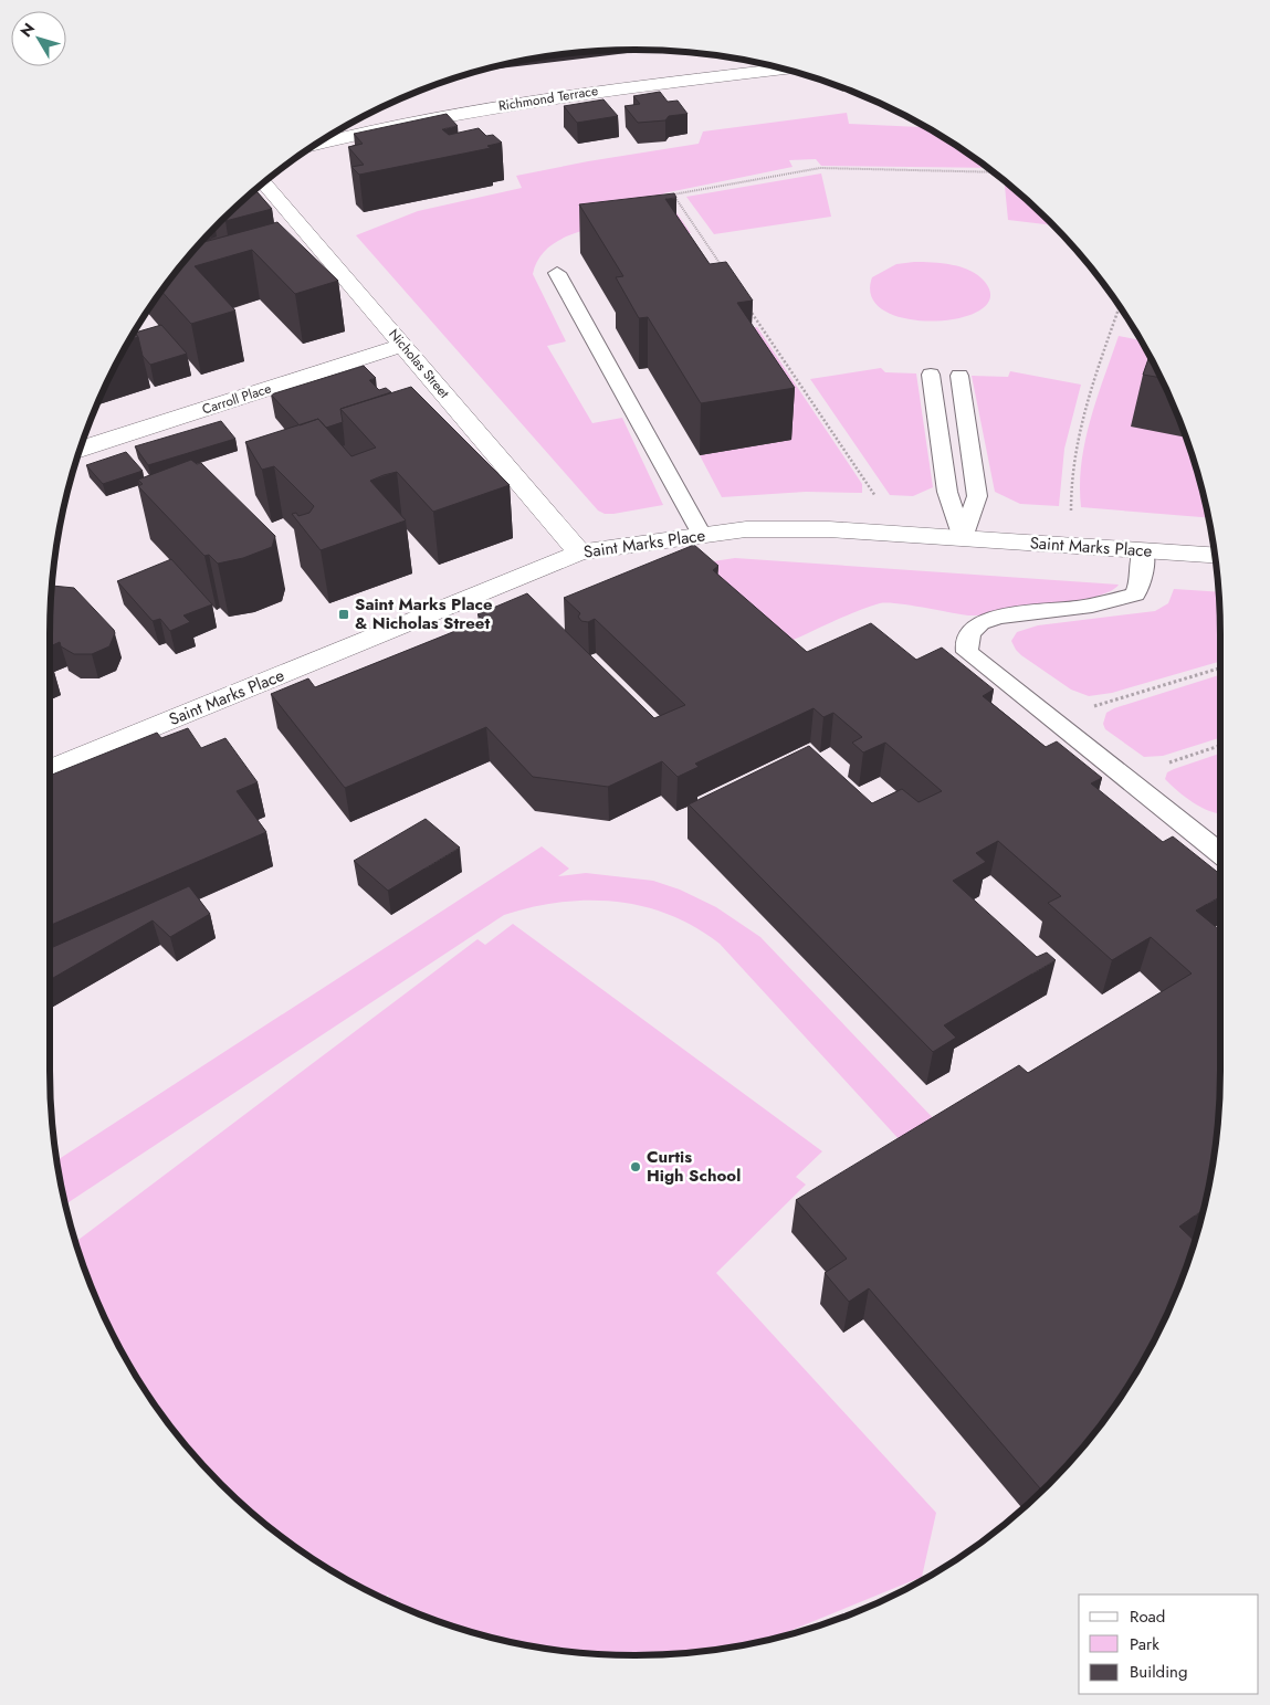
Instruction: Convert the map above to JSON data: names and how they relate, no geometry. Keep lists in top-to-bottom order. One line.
{"streets":{"street":["Richmond Terrace","Nicholas Street","Carroll Place","Saint Marks Place"]},"crossings":[["Nicholas Street","Carroll Place"],["Nicholas Street","Saint Marks Place"]],"places":{"transit":["Saint Marks Place & Nicholas Street"],"other":["Curtis High School"]},"legend":["Road","Park","Building"],"north":"top left"}
